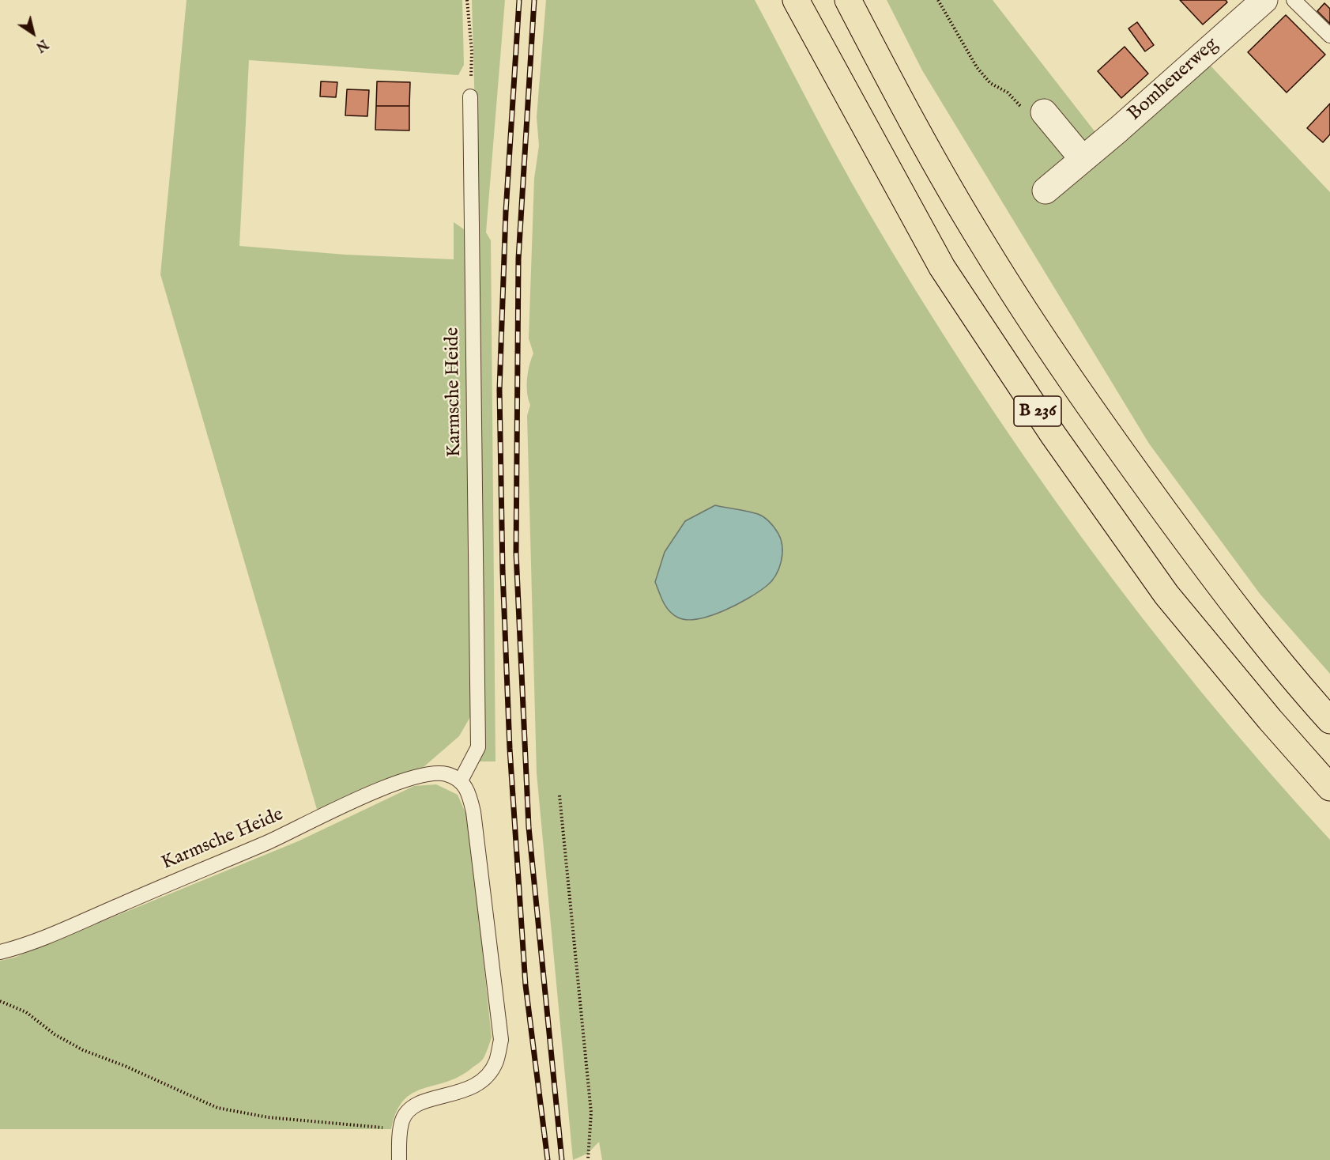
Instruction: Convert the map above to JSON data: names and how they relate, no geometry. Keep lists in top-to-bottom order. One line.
{"streets":{"highway":["B 236"],"street":["Bomheuerweg"],"lane":["Karmsche Heide"]},"north":"bottom right"}
